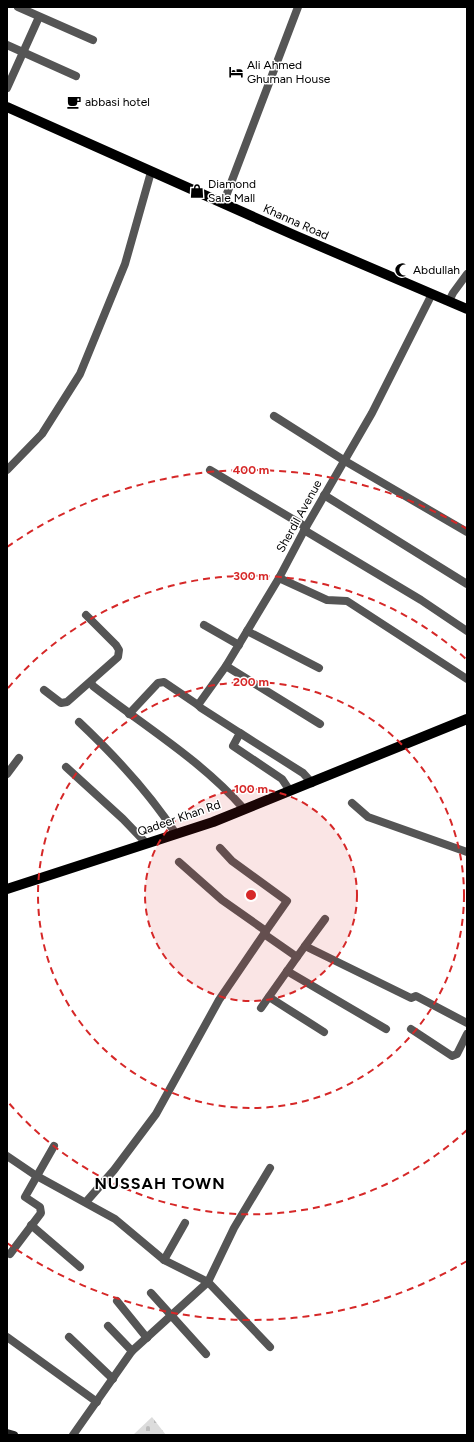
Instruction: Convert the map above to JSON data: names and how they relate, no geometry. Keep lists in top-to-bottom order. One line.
{"streets":{"main road":["Khanna Road","Qadeer Khan Rd"],"street":["Sherdil Avenue"]},"crossings":[["Khanna Road","Sherdil Avenue"]],"districts":["NUSSAH TOWN"],"places":{"hotel":["Ali Ahmed Ghuman House"],"cafe":["abbasi hotel"],"shop":["Diamond Sale Mall"],"mosque":["Abdullah"]},"rings":["400 m","300 m","200 m","100 m"]}
